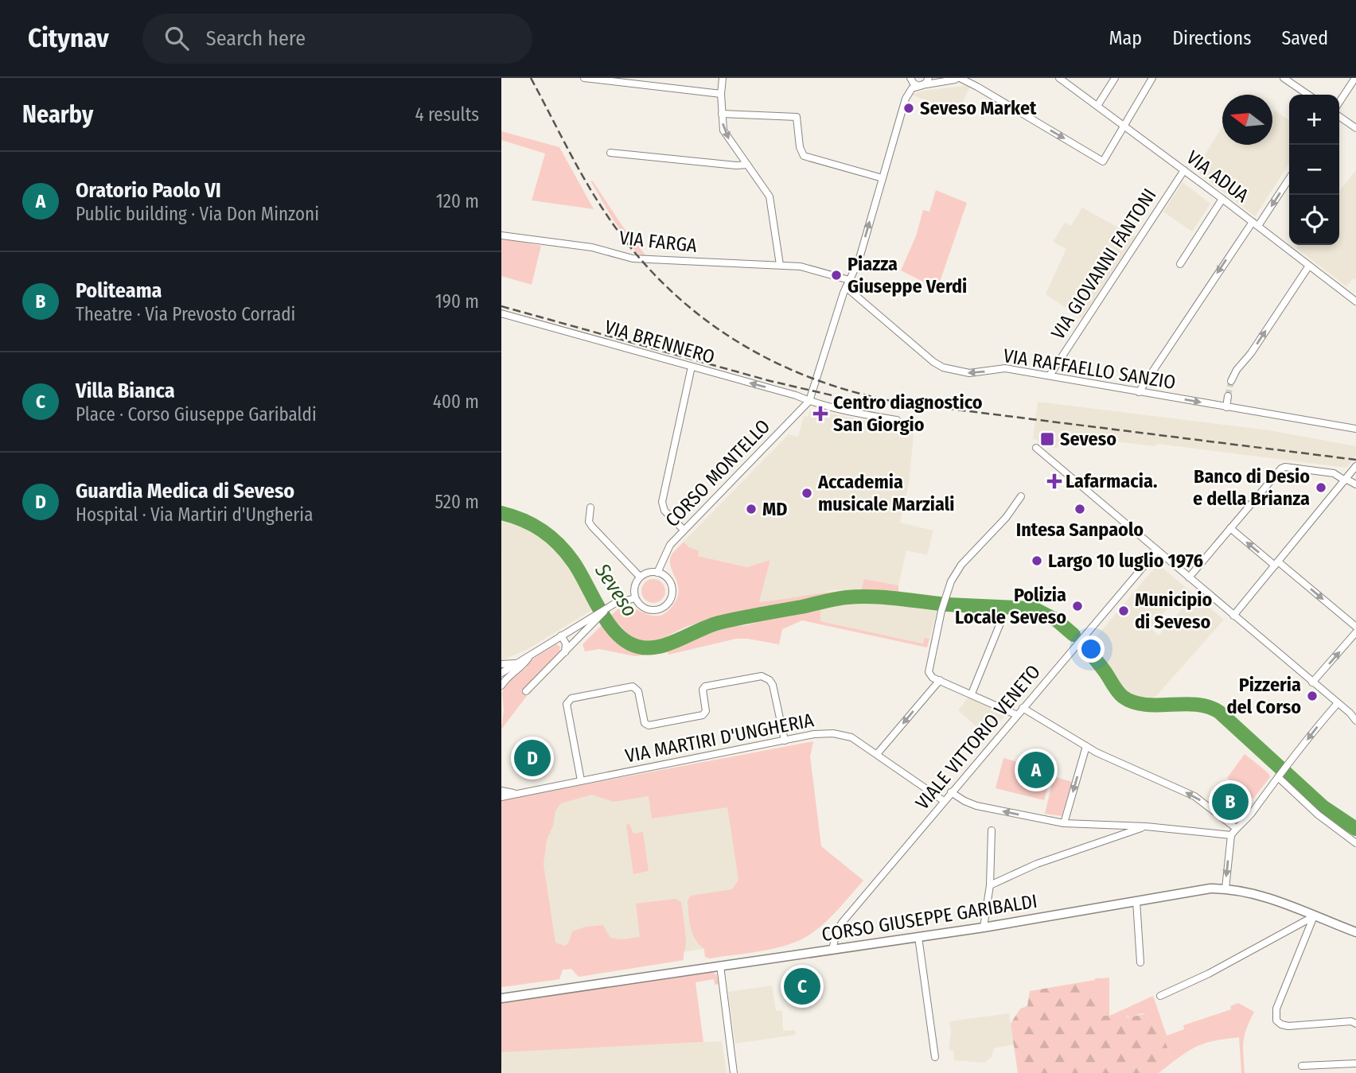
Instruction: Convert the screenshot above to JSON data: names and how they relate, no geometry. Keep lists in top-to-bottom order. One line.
{"streets":{"main road":["CORSO GIUSEPPE GARIBALDI"],"street":["VIA ADUA","VIA FARGA","VIA GIOVANNI FANTONI","VIA BRENNERO","VIA RAFFAELLO SANZIO","CORSO MONTELLO","VIALE VITTORIO VENETO","VIA MARTIRI D'UNGHERIA"]},"crossings":[["VIA ADUA","VIA GIOVANNI FANTONI"],["VIA GIOVANNI FANTONI","VIA RAFFAELLO SANZIO"],["VIA BRENNERO","CORSO MONTELLO"],["VIALE VITTORIO VENETO","VIA MARTIRI D'UNGHERIA"],["VIALE VITTORIO VENETO","CORSO GIUSEPPE GARIBALDI"]],"water":["Seveso"],"places":{"other":["Seveso Market","Piazza Giuseppe Verdi","Banco di Desio e della Brianza","Accademia musicale Marziali","MD","Intesa Sanpaolo","Largo 10 luglio 1976","Polizia Locale Seveso","Municipio di Seveso","Pizzeria del Corso"],"health":["Centro diagnostico San Giorgio","Lafarmacia."],"transit":["Seveso"]},"north":"left","page":{"header":"Citynav","search":"Search here","nav":["Map","Directions","Saved"],"heading":["Nearby","4 results"],"map_buttons":["+","−"],"list":[{"mark":"A","name":"Oratorio Paolo VI","note":"Public building · Via Don Minzoni","value":"120 m"},{"mark":"B","name":"Politeama","note":"Theatre · Via Prevosto Corradi","value":"190 m"},{"mark":"C","name":"Villa Bianca","note":"Place · Corso Giuseppe Garibaldi","value":"400 m"},{"mark":"D","name":"Guardia Medica di Seveso","note":"Hospital · Via Martiri d'Ungheria","value":"520 m"}],"pins":["D","A","B","C"]}}
